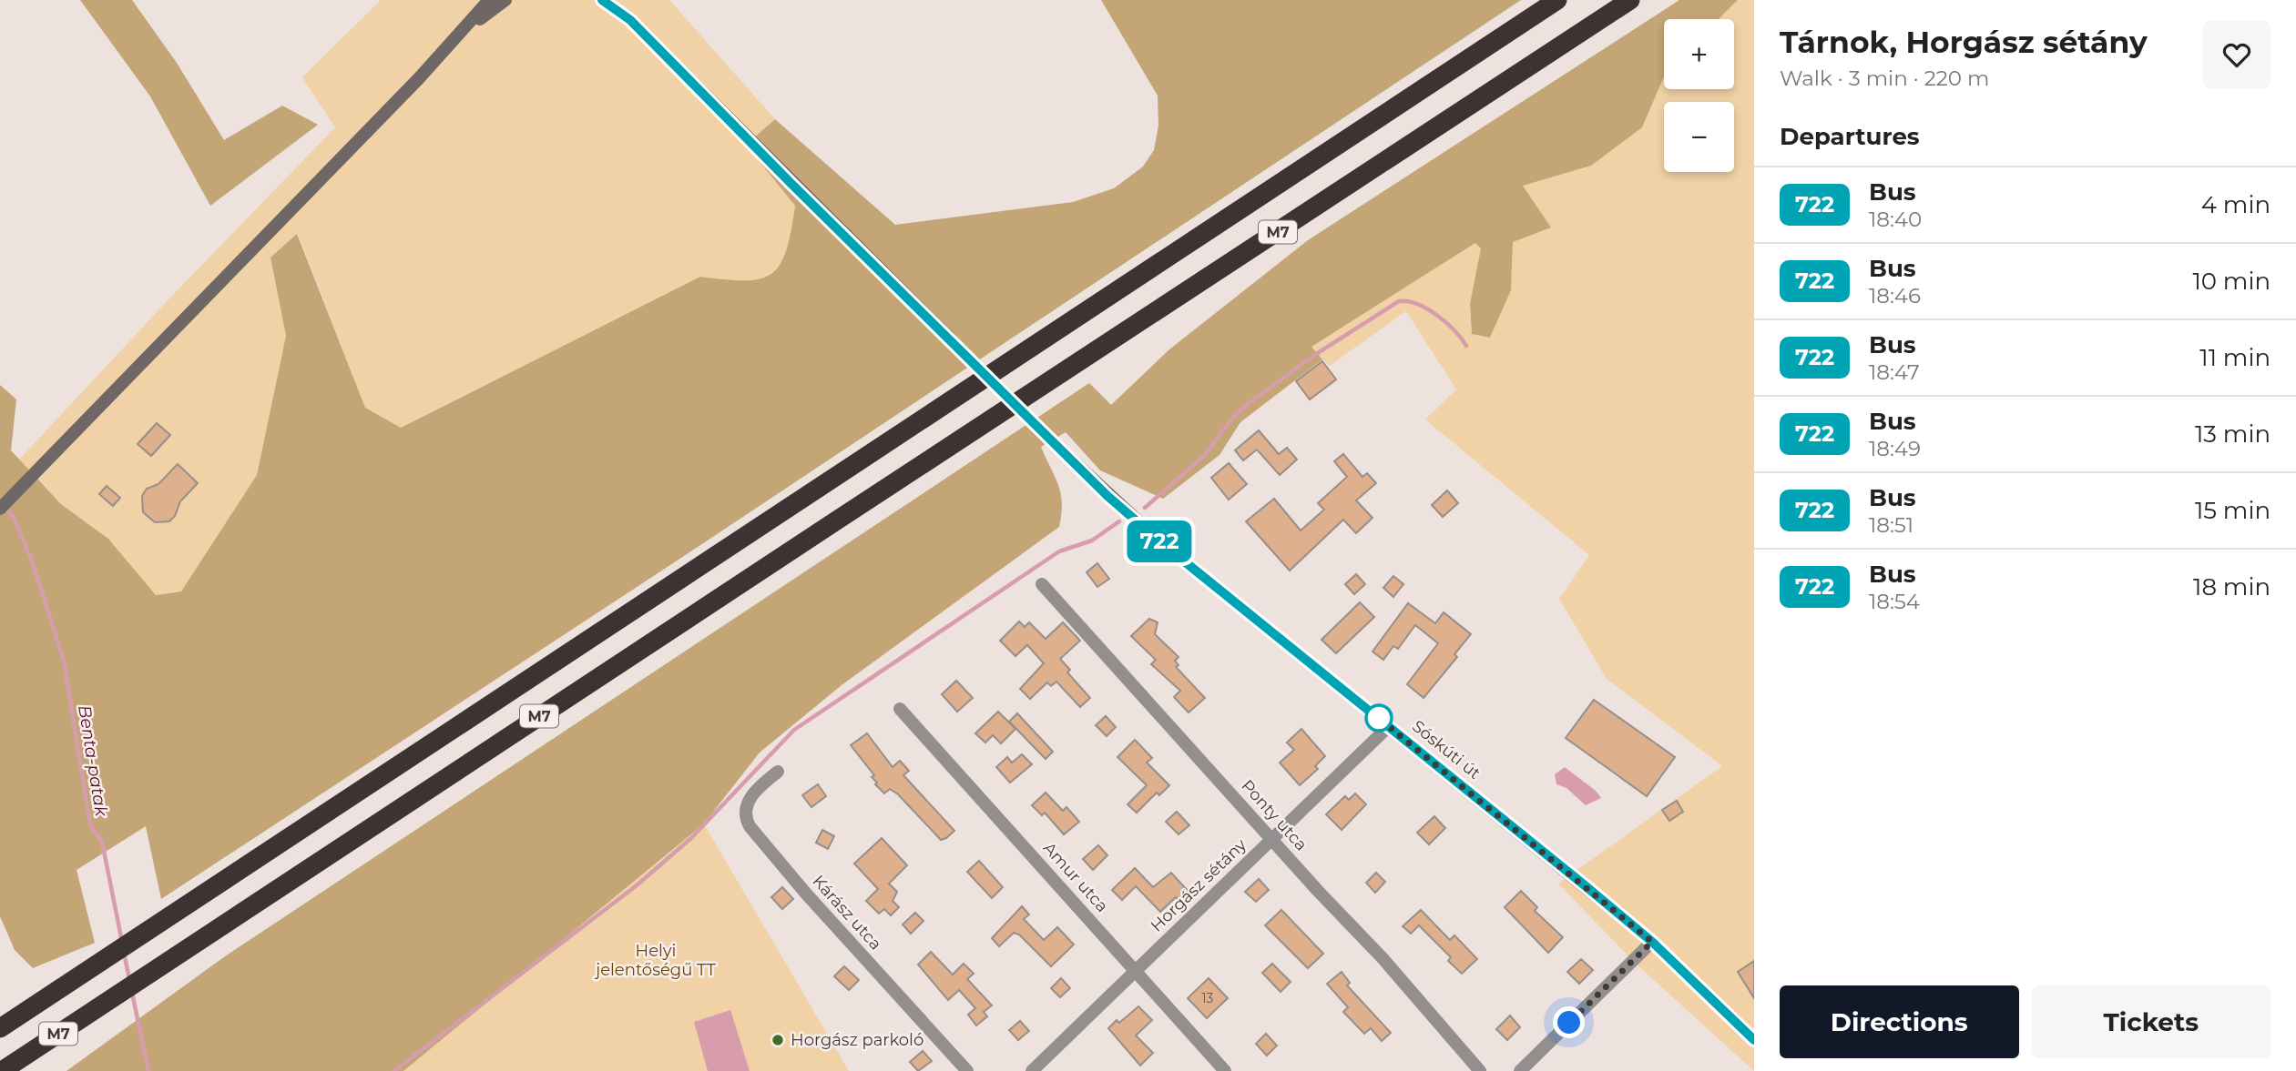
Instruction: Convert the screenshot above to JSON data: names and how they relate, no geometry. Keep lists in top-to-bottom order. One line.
{"streets":{"highway":["M7"],"main road":["Sóskúti út"],"street":["Ponty utca","Amur utca","Horgász sétány","Kárász utca"]},"crossings":[["Sóskúti út","Horgász sétány"],["Ponty utca","Horgász sétány"],["Amur utca","Horgász sétány"]],"water":["Benta-patak"],"parks":["Helyi jelentőségű TT"],"places":["Horgász parkoló"],"lines":["bus line 722"],"house_numbers":["13"],"page":{"on_map":"722","heading":[["Tárnok, Horgász sétány","Walk · 3 min · 220 m"],"Departures"],"map_buttons":["+","−"],"list":[{"mark":"722","name":"Bus","note":"18:40","value":"4 min"},{"mark":"722","name":"Bus","note":"18:46","value":"10 min"},{"mark":"722","name":"Bus","note":"18:47","value":"11 min"},{"mark":"722","name":"Bus","note":"18:49","value":"13 min"},{"mark":"722","name":"Bus","note":"18:51","value":"15 min"},{"mark":"722","name":"Bus","note":"18:54","value":"18 min"}],"buttons":["Directions","Tickets"]}}
